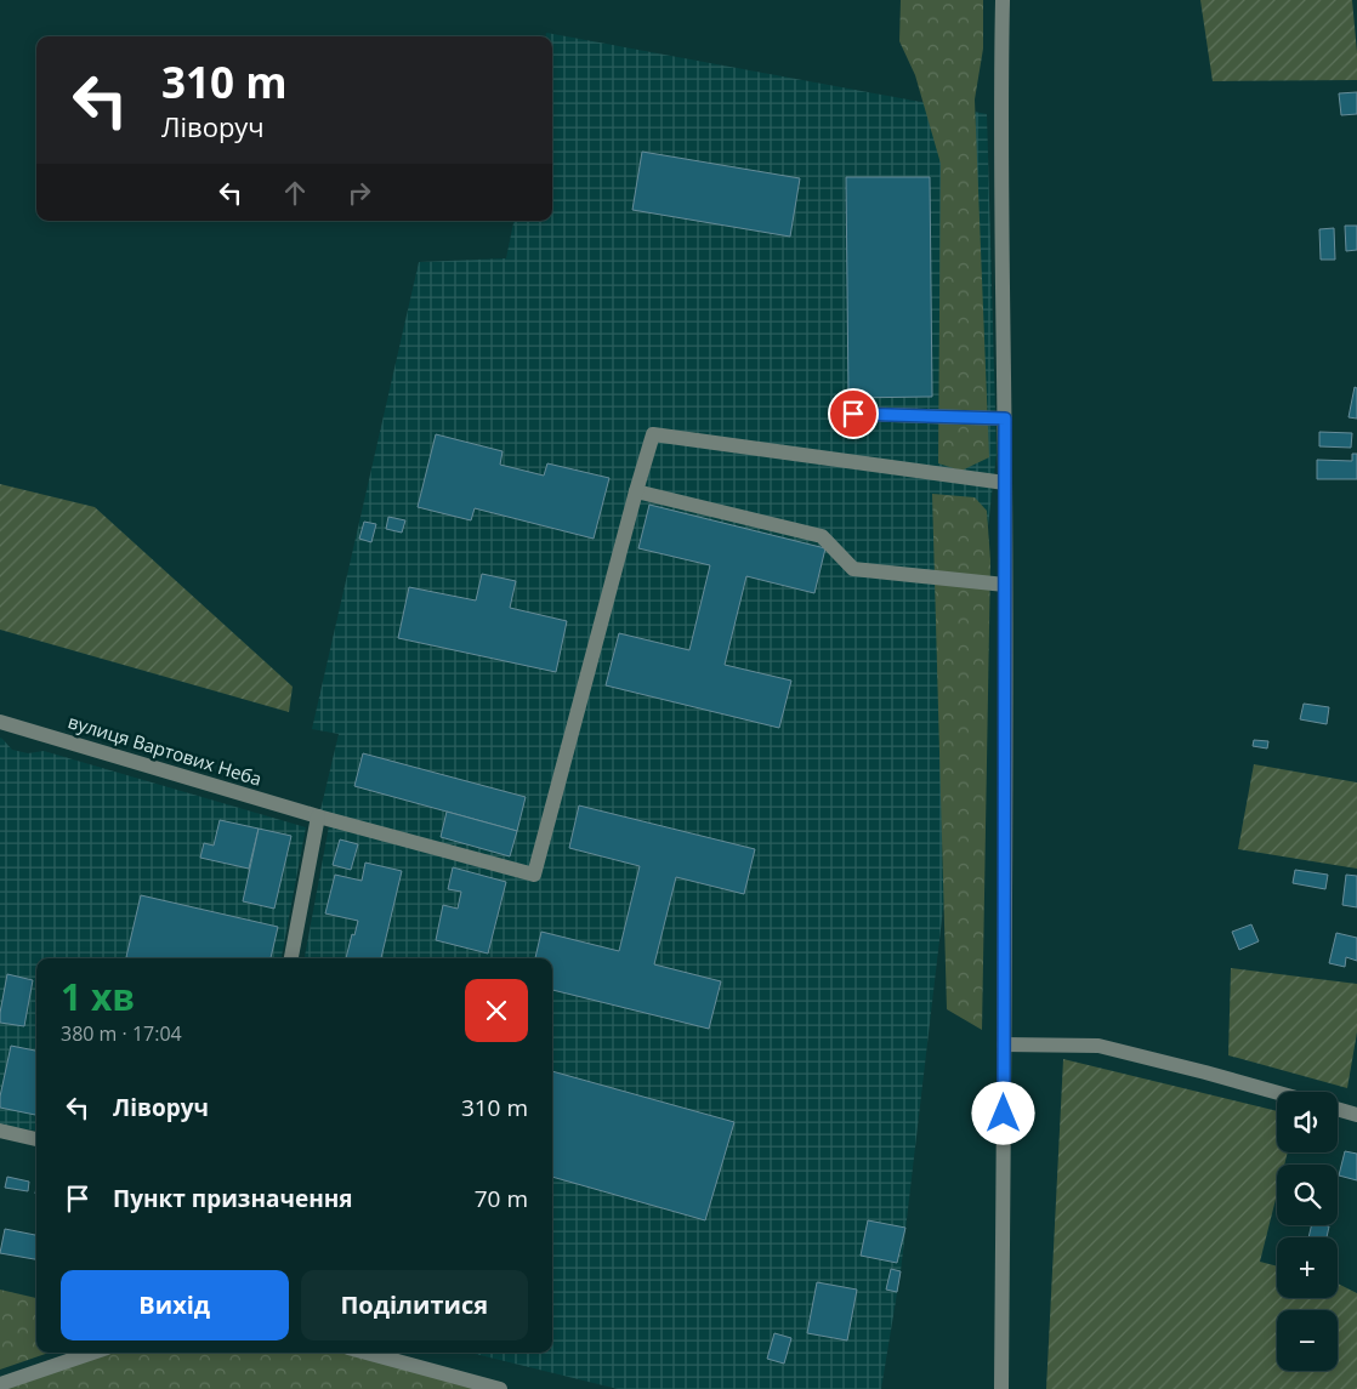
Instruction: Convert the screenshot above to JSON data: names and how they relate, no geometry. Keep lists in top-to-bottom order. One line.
{"streets":{"street":["вулиця Вартових Неба"]},"page":{"turn":["310 m","Ліворуч"],"heading":["1 хв","380 m · 17:04"],"list":[{"name":"Ліворуч","value":"310 m"},{"name":"Пункт призначення","value":"70 m"}],"map_buttons":["+","−"],"buttons":["Вихід","Поділитися"]}}
